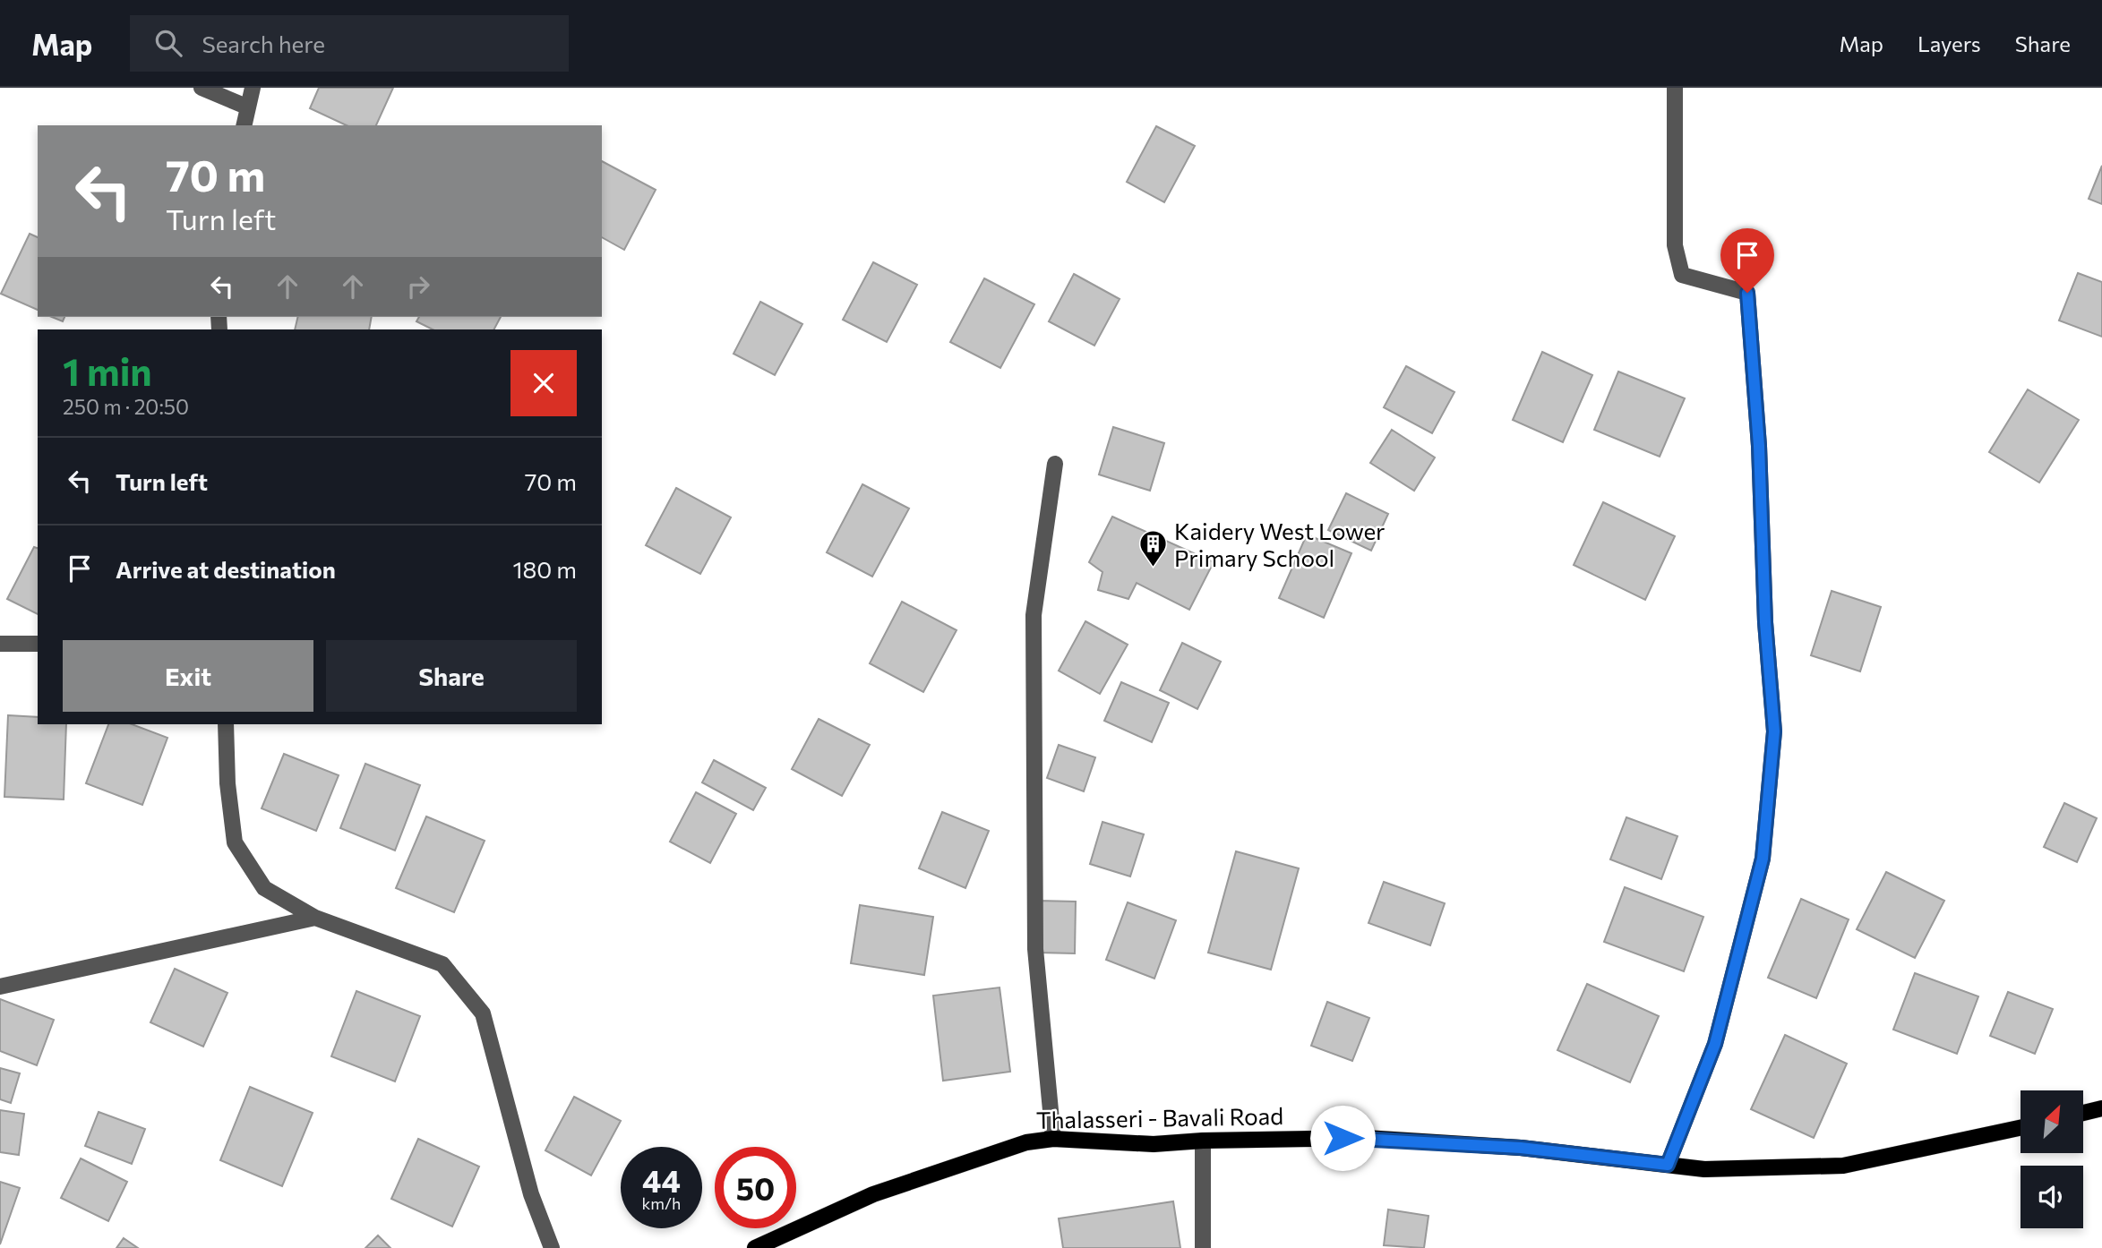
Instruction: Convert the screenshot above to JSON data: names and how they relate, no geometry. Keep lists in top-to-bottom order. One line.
{"streets":{"main road":["Thalasseri - Bavali Road"]},"places":{"building":["Kaidery West Lower Primary School"]},"north":"top right","page":{"header":"Map","search":"Search here","nav":["Map","Layers","Share"],"turn":["70 m","Turn left"],"heading":["1 min","250 m · 20:50"],"list":[{"name":"Turn left","value":"70 m"},{"name":"Arrive at destination","value":"180 m"}],"buttons":["Exit","Share"],"speed":"44 km/h","limit":"50"}}
